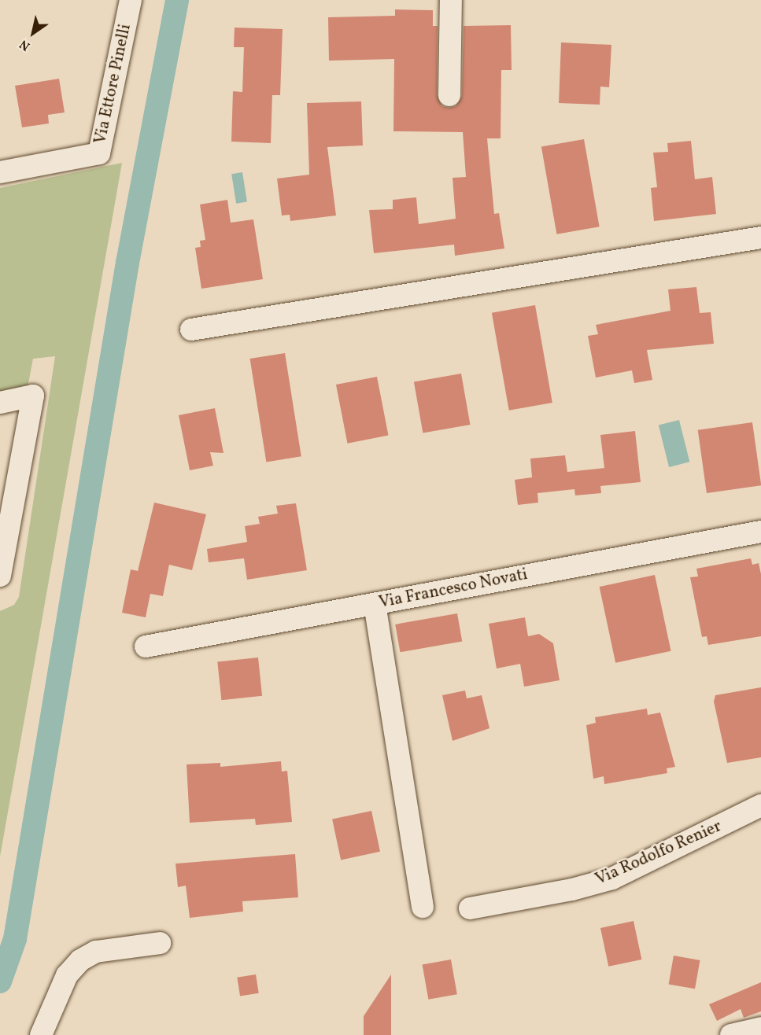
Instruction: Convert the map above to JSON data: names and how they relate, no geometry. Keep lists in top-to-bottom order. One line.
{"streets":{"street":["Via Ettore Pinelli","Via Francesco Novati","Via Rodolfo Renier"]},"north":"bottom left"}
